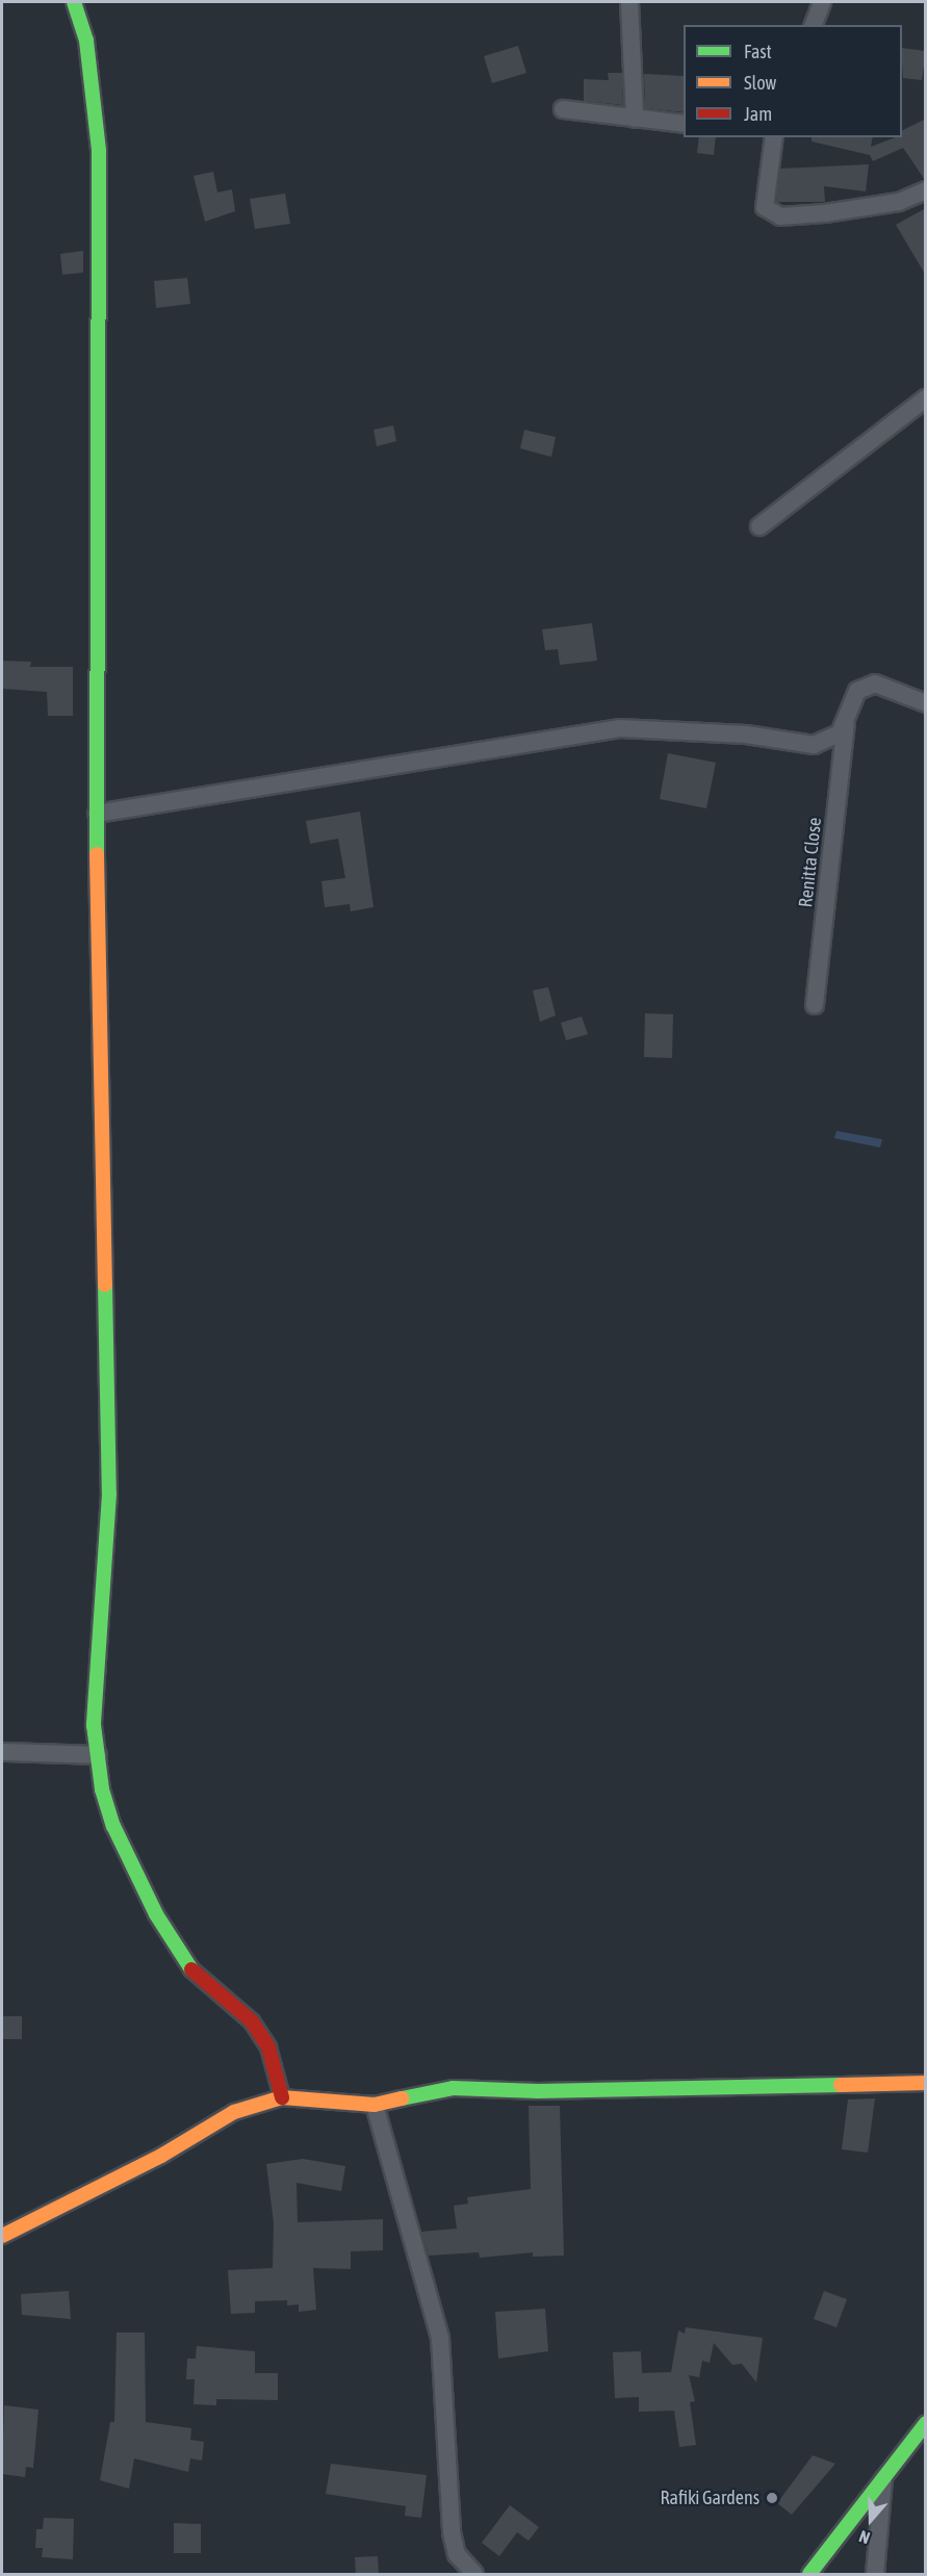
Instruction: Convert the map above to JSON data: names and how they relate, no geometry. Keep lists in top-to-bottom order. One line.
{"streets":{"street":["Renitta Close"]},"places":["Rafiki Gardens"],"legend":["Fast","Slow","Jam"],"north":"bottom"}
